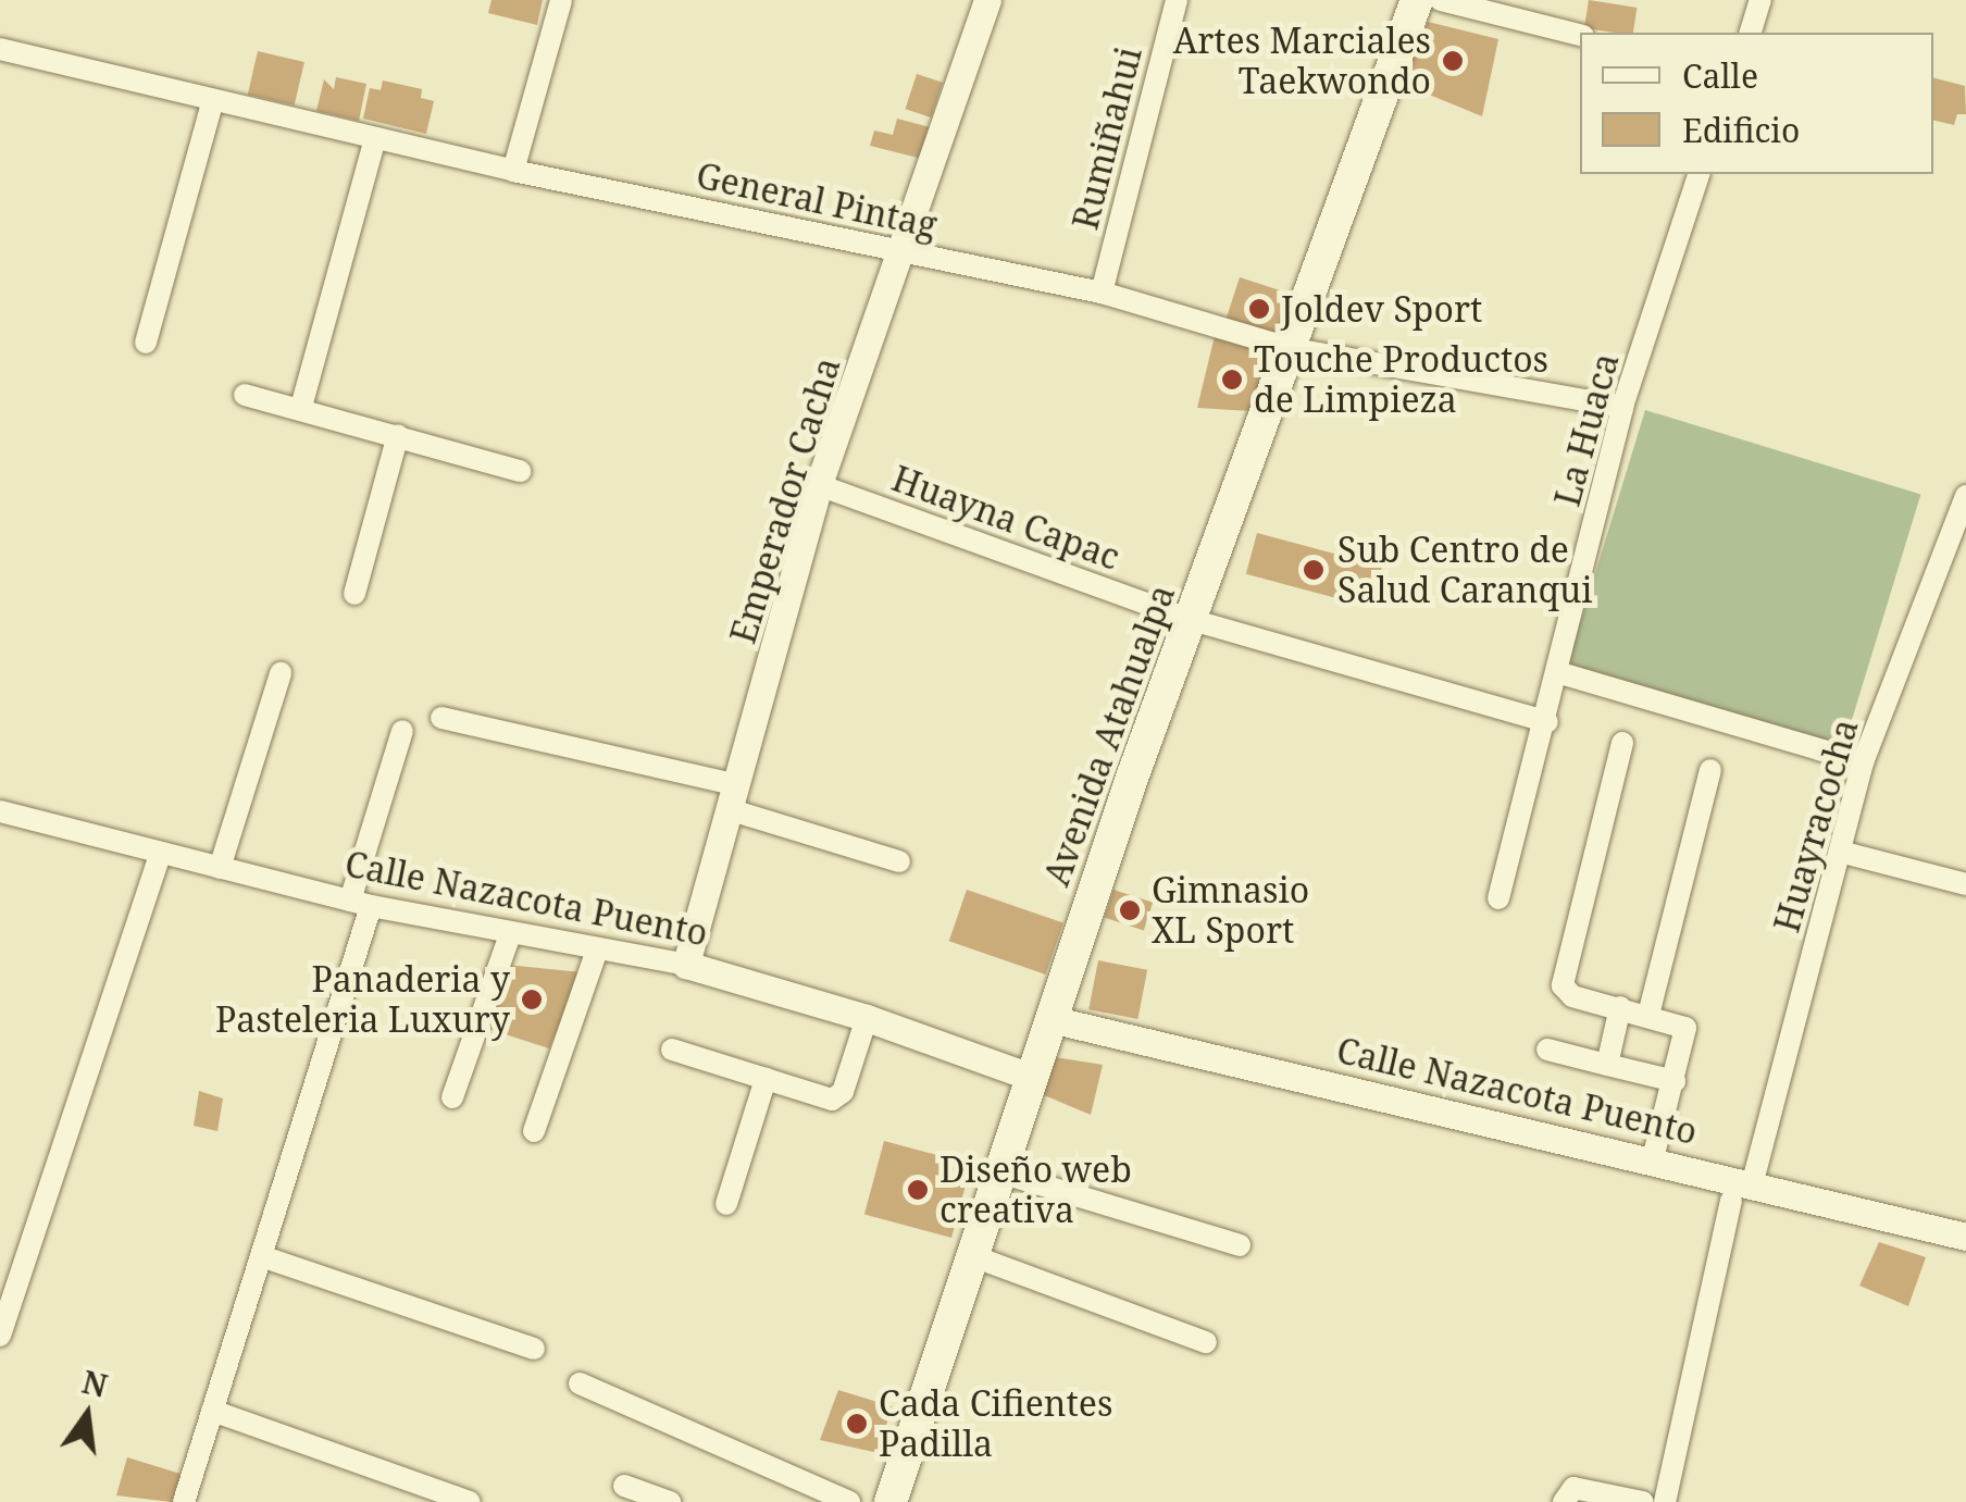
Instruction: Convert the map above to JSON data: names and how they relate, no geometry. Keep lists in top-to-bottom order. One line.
{"streets":{"main road":["Avenida Atahualpa"],"street":["Rumiñahui","General Pintag","La Huaca","Emperador Cacha","Huayna Capac","Huayracocha","Calle Nazacota Puento"]},"crossings":[["Rumiñahui","General Pintag"],["General Pintag","La Huaca"],["General Pintag","Emperador Cacha"],["General Pintag","Avenida Atahualpa"],["La Huaca","Huayna Capac"],["Emperador Cacha","Huayna Capac"],["Emperador Cacha","Calle Nazacota Puento"],["Huayna Capac","Avenida Atahualpa"],["Avenida Atahualpa","Calle Nazacota Puento"],["Huayracocha","Calle Nazacota Puento"]],"places":["Artes Marciales Taekwondo","Joldev Sport","Touche Productos de Limpieza","Sub Centro de Salud Caranqui","Gimnasio XL Sport","Panaderia y Pasteleria Luxury","Diseño web creativa","Cada Cifientes Padilla"],"legend":["Calle","Edificio"],"north":"top"}
